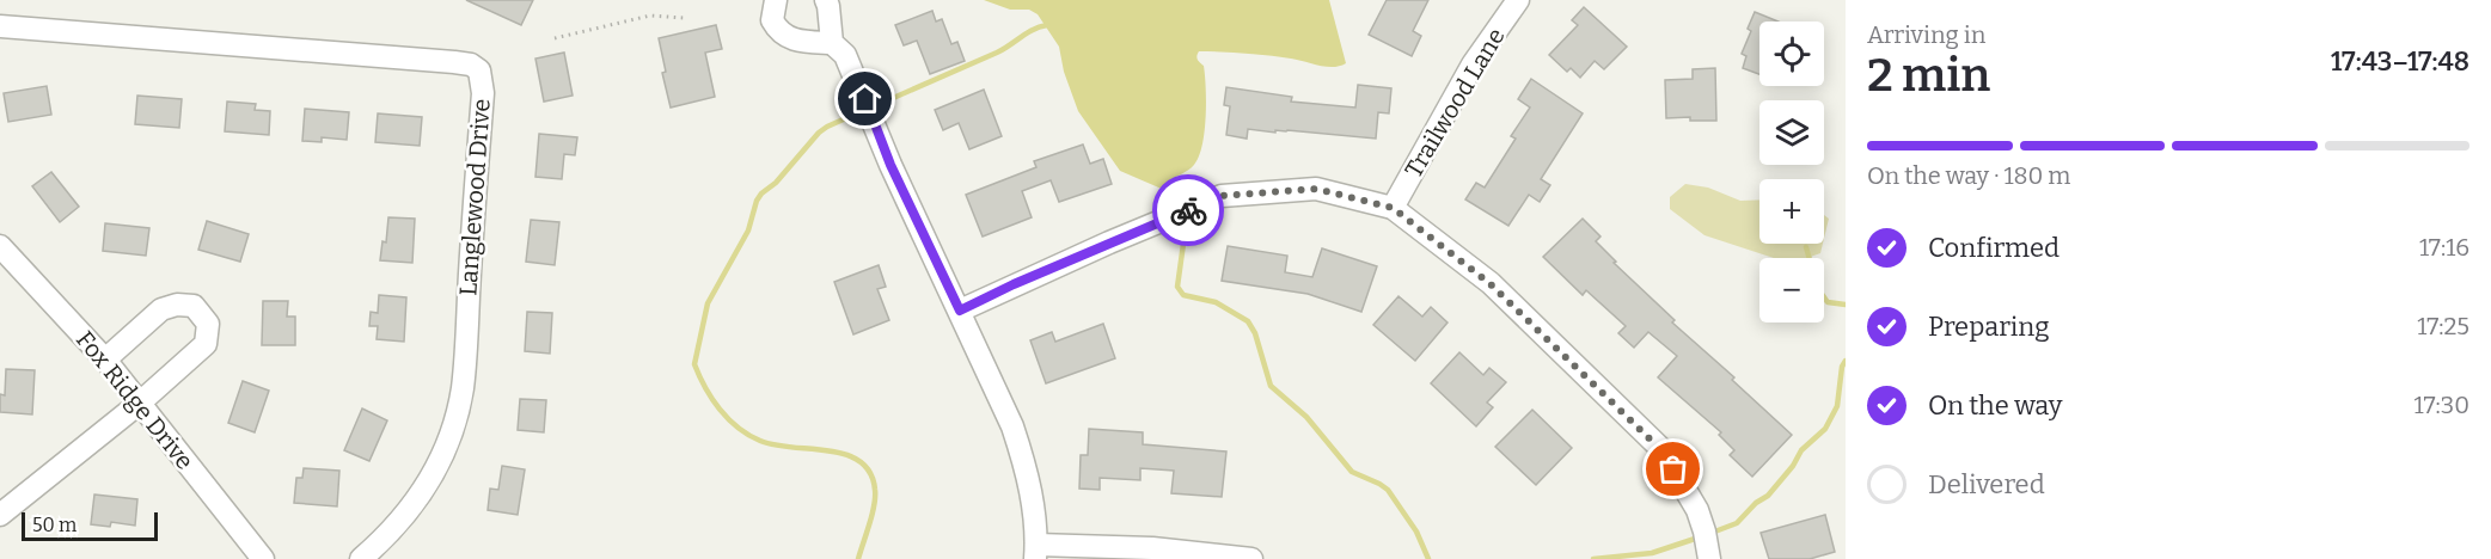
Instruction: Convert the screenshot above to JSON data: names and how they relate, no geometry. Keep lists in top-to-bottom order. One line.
{"streets":{"street":["Trailwood Lane","Langlewood Drive","Fox Ridge Drive"]},"scale_bar":"50 m","page":{"heading":["2 min","Arriving in","17:43–17:48"],"map_buttons":["+","−"],"bar":"On the way · 180 m","list":[["Confirmed","17:16"],["Preparing","17:25"],["On the way","17:30"],"Delivered"],"scale":"50 m"}}
